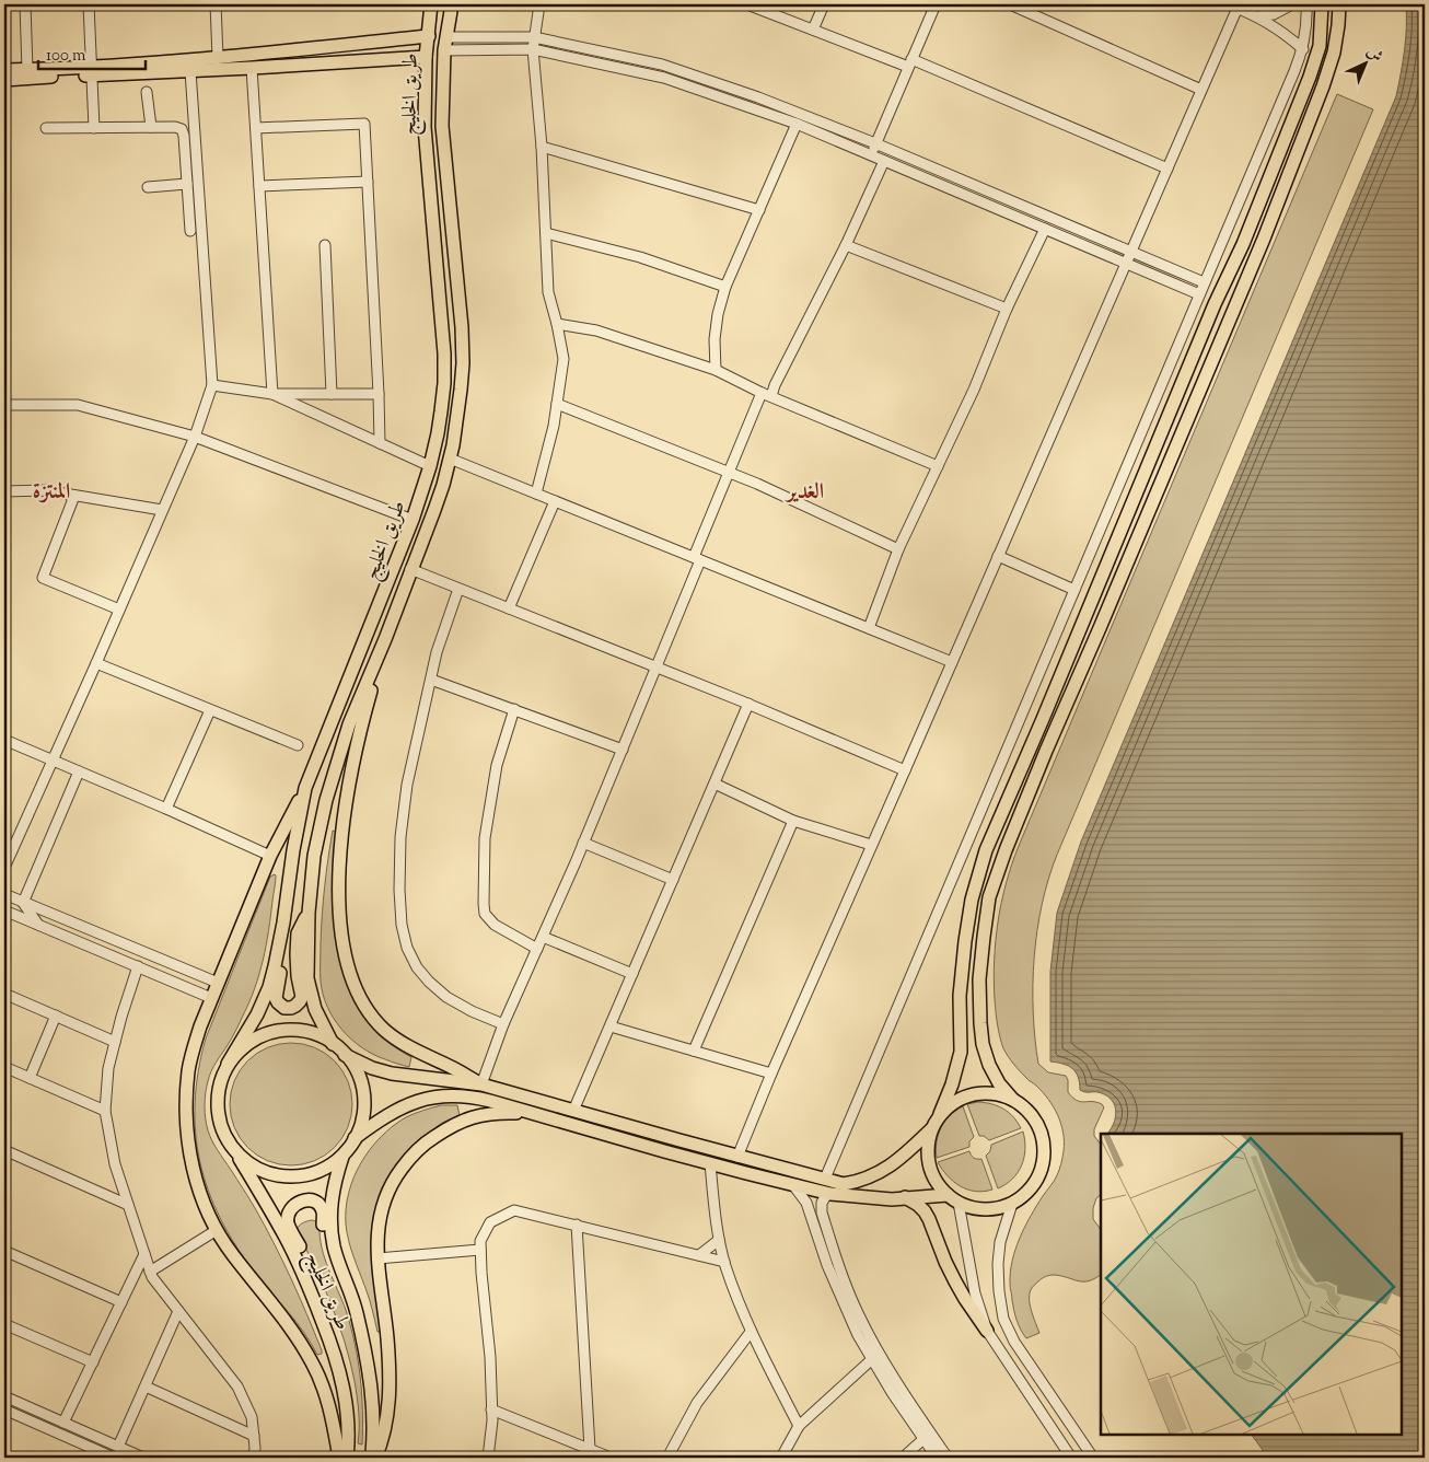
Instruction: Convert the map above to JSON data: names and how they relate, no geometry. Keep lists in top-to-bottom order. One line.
{"streets":{"main road":["طريق الخليج"]},"districts":["المنتزة","الغدير"],"scale_bar":"100 m","north":"top right"}
